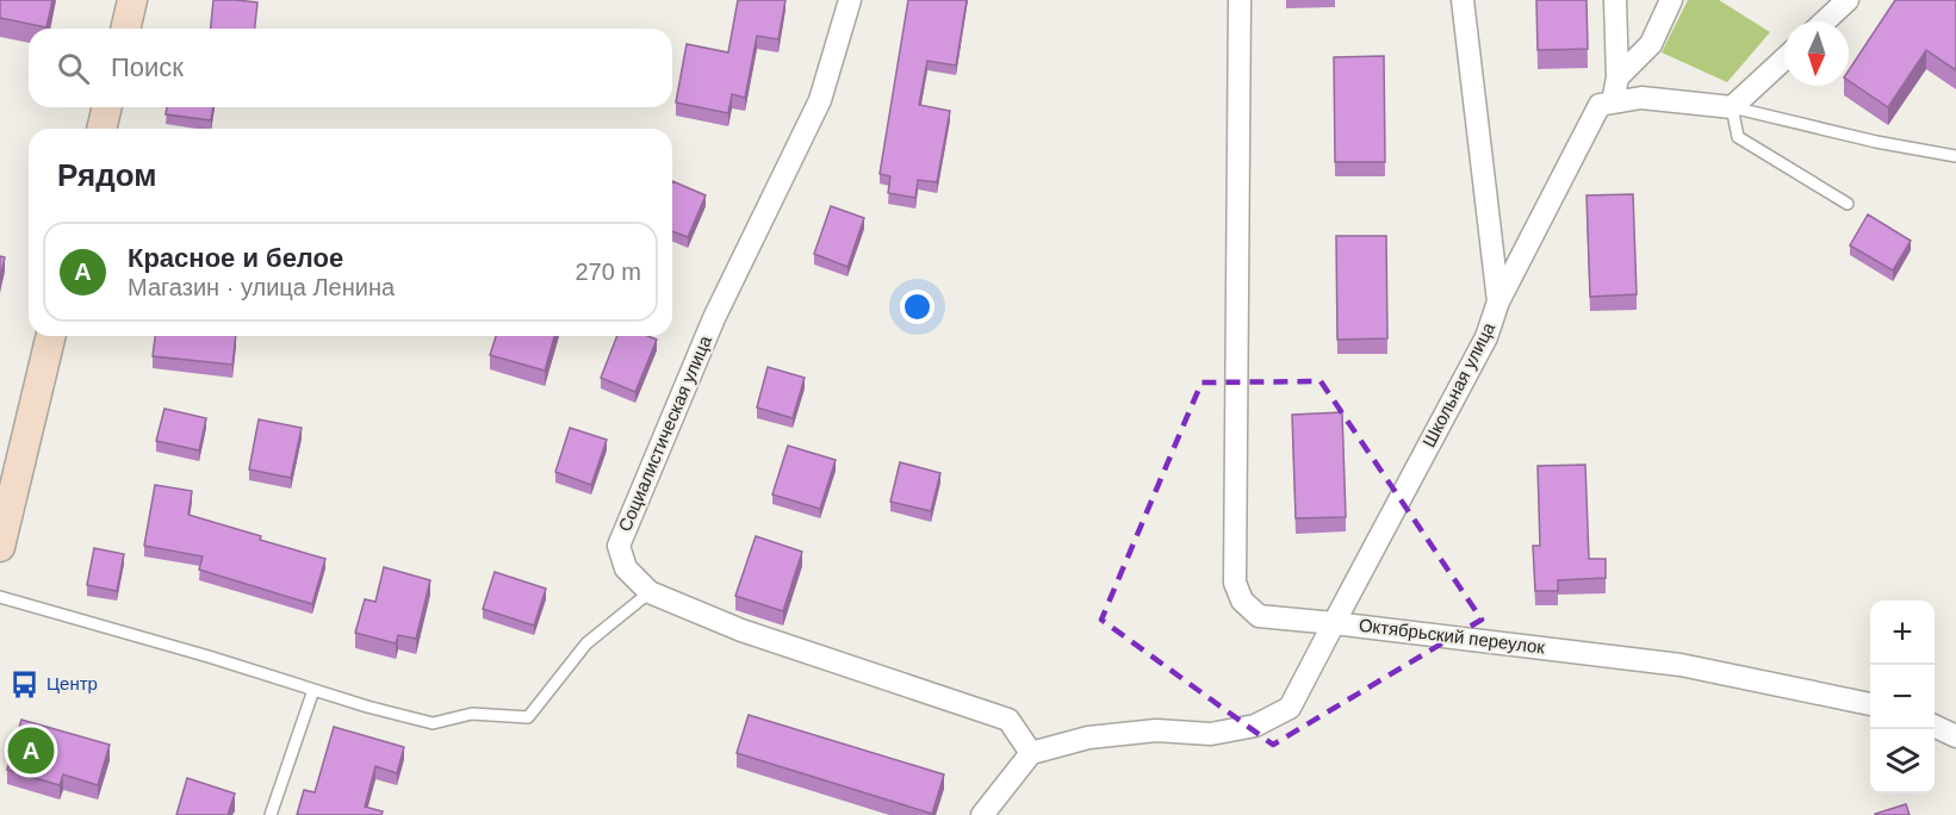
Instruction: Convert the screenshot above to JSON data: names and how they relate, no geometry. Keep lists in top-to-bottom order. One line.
{"streets":{"street":["Школьная улица","Социалистическая улица","Октябрьский переулок"]},"crossings":[["Школьная улица","Октябрьский переулок"],["Социалистическая улица","Октябрьский переулок"]],"places":{"bus stop":["Центр"]},"north":"bottom","page":{"search":"Поиск","heading":"Рядом","list":[{"mark":"A","name":"Красное и белое","note":"Магазин · улица Ленина","value":"270 m"}],"map_buttons":["+","−"],"pins":"A"}}
